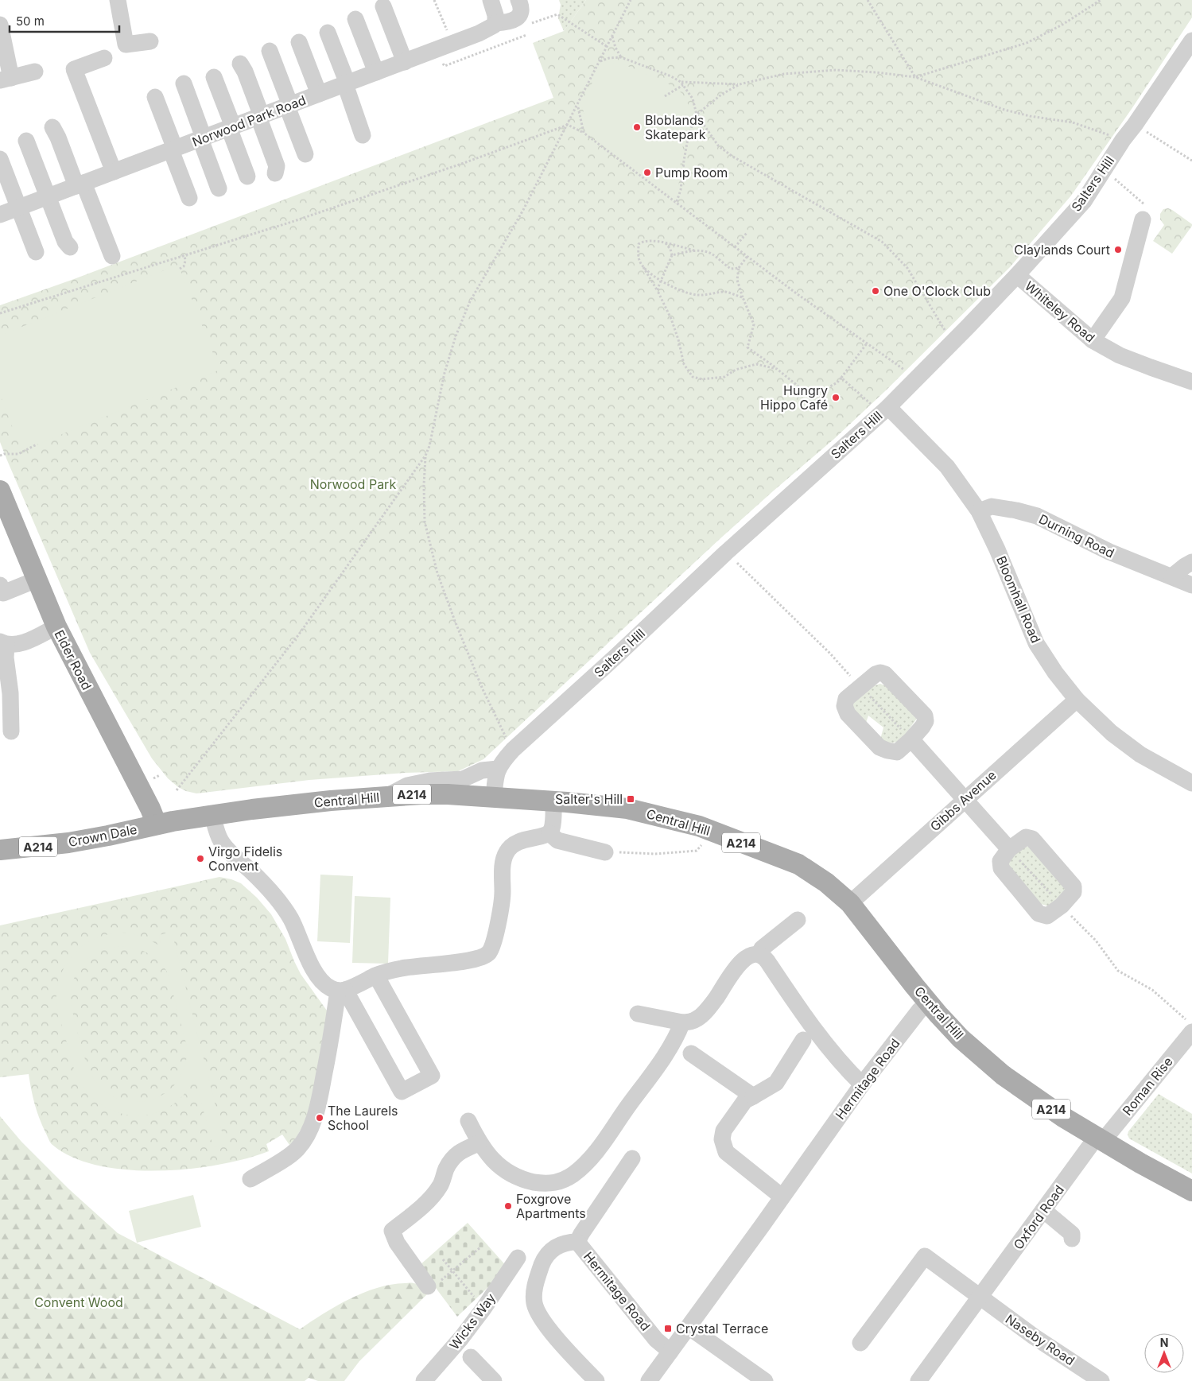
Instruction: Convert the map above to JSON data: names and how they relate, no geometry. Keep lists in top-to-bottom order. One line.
{"streets":{"main road":["Elder Road","A214","Central Hill","Crown Dale"],"street":["Norwood Park Road","Salters Hill","Whiteley Road","Durning Road","Bloomhall Road","Gibbs Avenue","Hermitage Road","Roman Rise","Oxford Road","Wicks Way","Naseby Road"]},"crossings":[["Salters Hill","Whiteley Road"],["Salters Hill","Bloomhall Road"],["Salters Hill","Central Hill"],["Durning Road","Bloomhall Road"],["Bloomhall Road","Gibbs Avenue"],["Elder Road","Central Hill"],["Elder Road","Crown Dale"],["Central Hill","Gibbs Avenue"],["Central Hill","Crown Dale"],["Central Hill","Hermitage Road"],["Central Hill","Roman Rise"],["Central Hill","Oxford Road"],["Roman Rise","Oxford Road"],["Oxford Road","Naseby Road"]],"parks":["Norwood Park","Convent Wood"],"places":{"other":["Bloblands Skatepark","Pump Room","Claylands Court","One O'Clock Club","Hungry Hippo Café","Virgo Fidelis Convent","The Laurels School","Foxgrove Apartments"],"transit":["Salter's Hill","Crystal Terrace"]},"scale_bar":"50 m","north":"top"}
